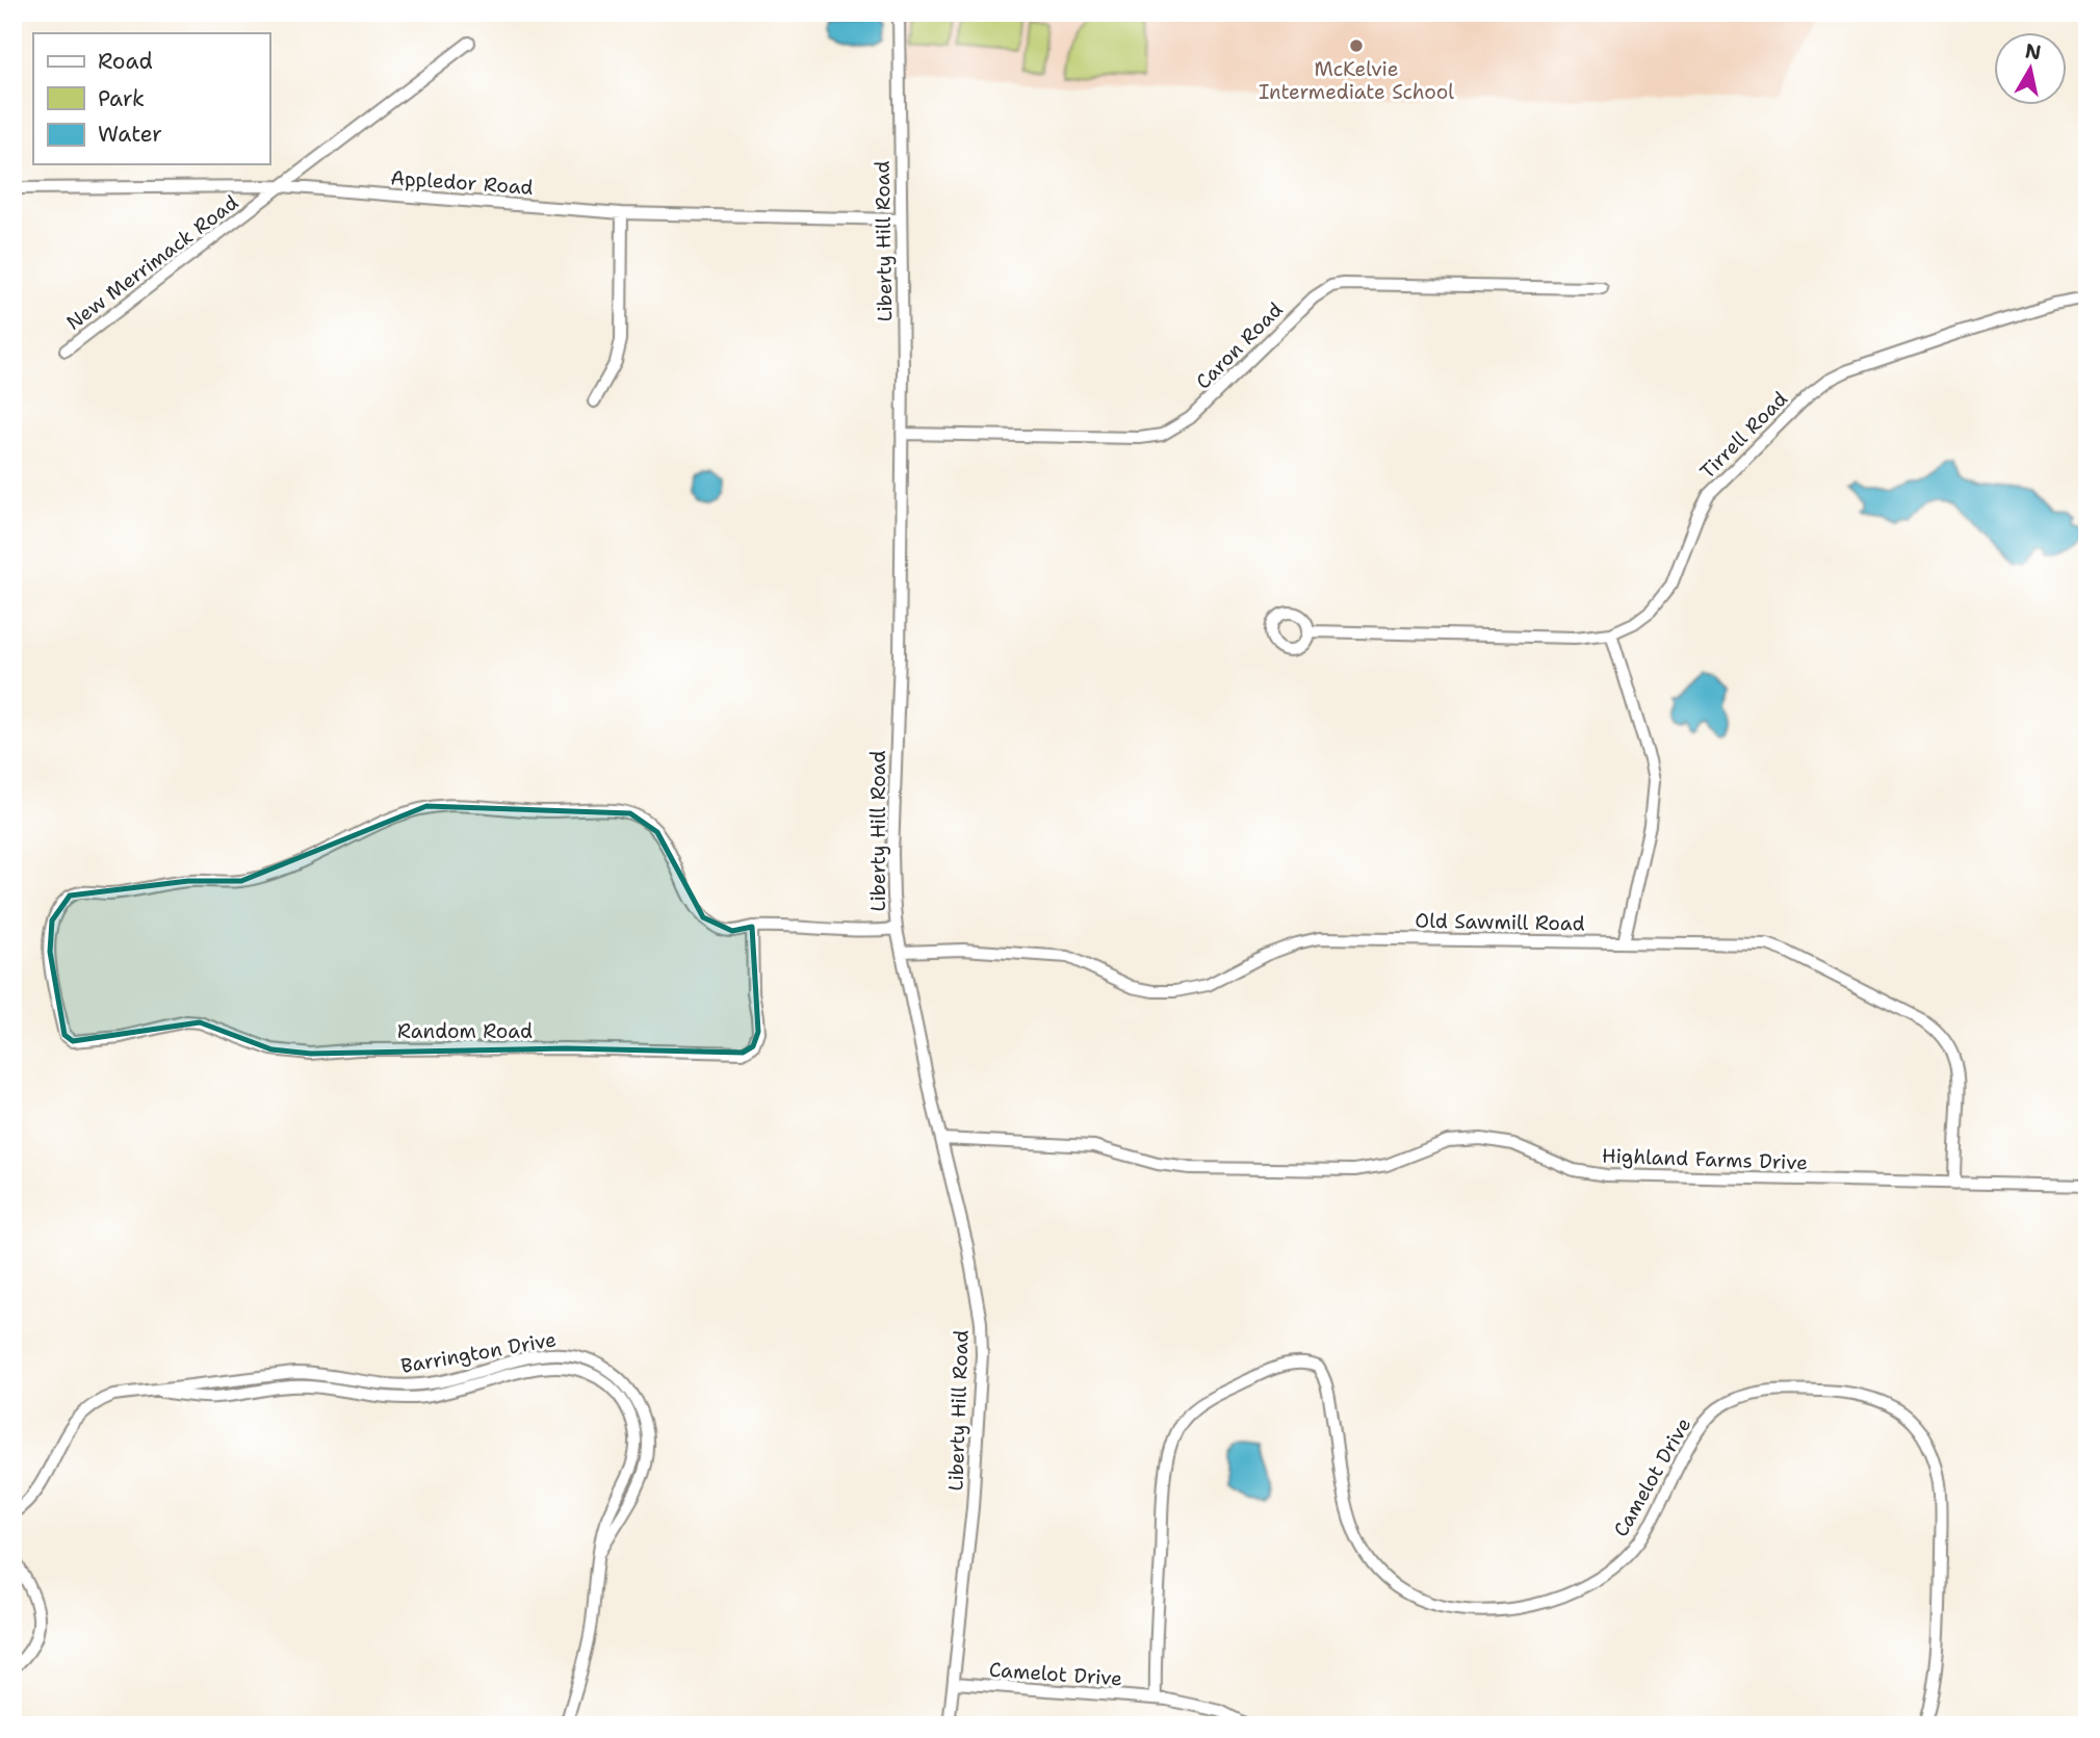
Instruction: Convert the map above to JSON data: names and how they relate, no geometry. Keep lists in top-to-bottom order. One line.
{"streets":{"street":["Appledor Road","Liberty Hill Road","New Merrimack Road","Caron Road","Tirrell Road","Old Sawmill Road","Random Road","Highland Farms Drive","Barrington Drive","Camelot Drive"]},"crossings":[["Appledor Road","Liberty Hill Road"],["Appledor Road","New Merrimack Road"],["Liberty Hill Road","Caron Road"],["Liberty Hill Road","Old Sawmill Road"],["Liberty Hill Road","Highland Farms Drive"],["Liberty Hill Road","Camelot Drive"],["Old Sawmill Road","Highland Farms Drive"]],"places":["McKelvie Intermediate School"],"legend":["Road","Park","Water"],"north":"top"}
